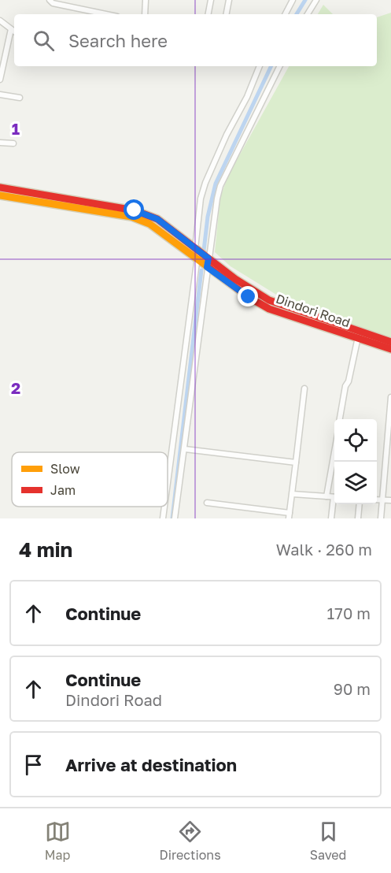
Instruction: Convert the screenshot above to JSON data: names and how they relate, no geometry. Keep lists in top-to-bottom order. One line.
{"streets":{"main road":["Dindori Road"]},"legend":["Slow","Jam"],"page":{"search":"Search here","heading":["4 min","Walk · 260 m"],"list":[["Continue","170 m"],["Continue","Dindori Road","90 m"],"Arrive at destination"],"nav":["Map","Directions","Saved"]},"grid":{"rows":["1","2"]}}
